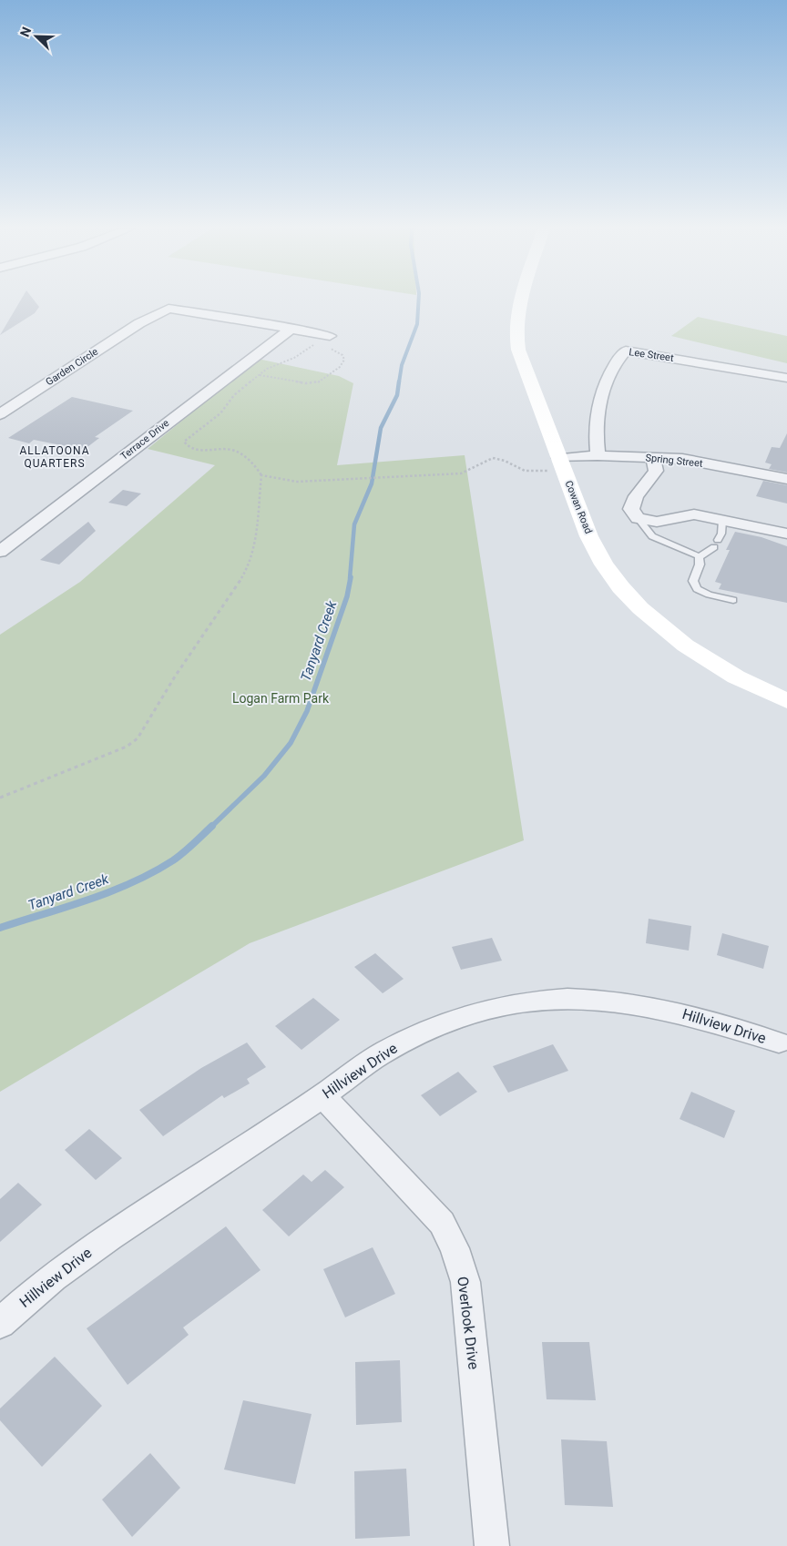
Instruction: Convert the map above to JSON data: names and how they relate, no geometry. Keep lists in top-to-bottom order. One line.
{"streets":{"main road":["Cowan Road"],"street":["Lee Street","Garden Circle","Terrace Drive","Spring Street","Hillview Drive","Overlook Drive"]},"crossings":[["Lee Street","Spring Street"],["Garden Circle","Terrace Drive"],["Spring Street","Cowan Road"],["Hillview Drive","Overlook Drive"]],"districts":["ALLATOONA QUARTERS"],"water":["Tanyard Creek"],"parks":["Logan Farm Park"],"north":"top left"}
